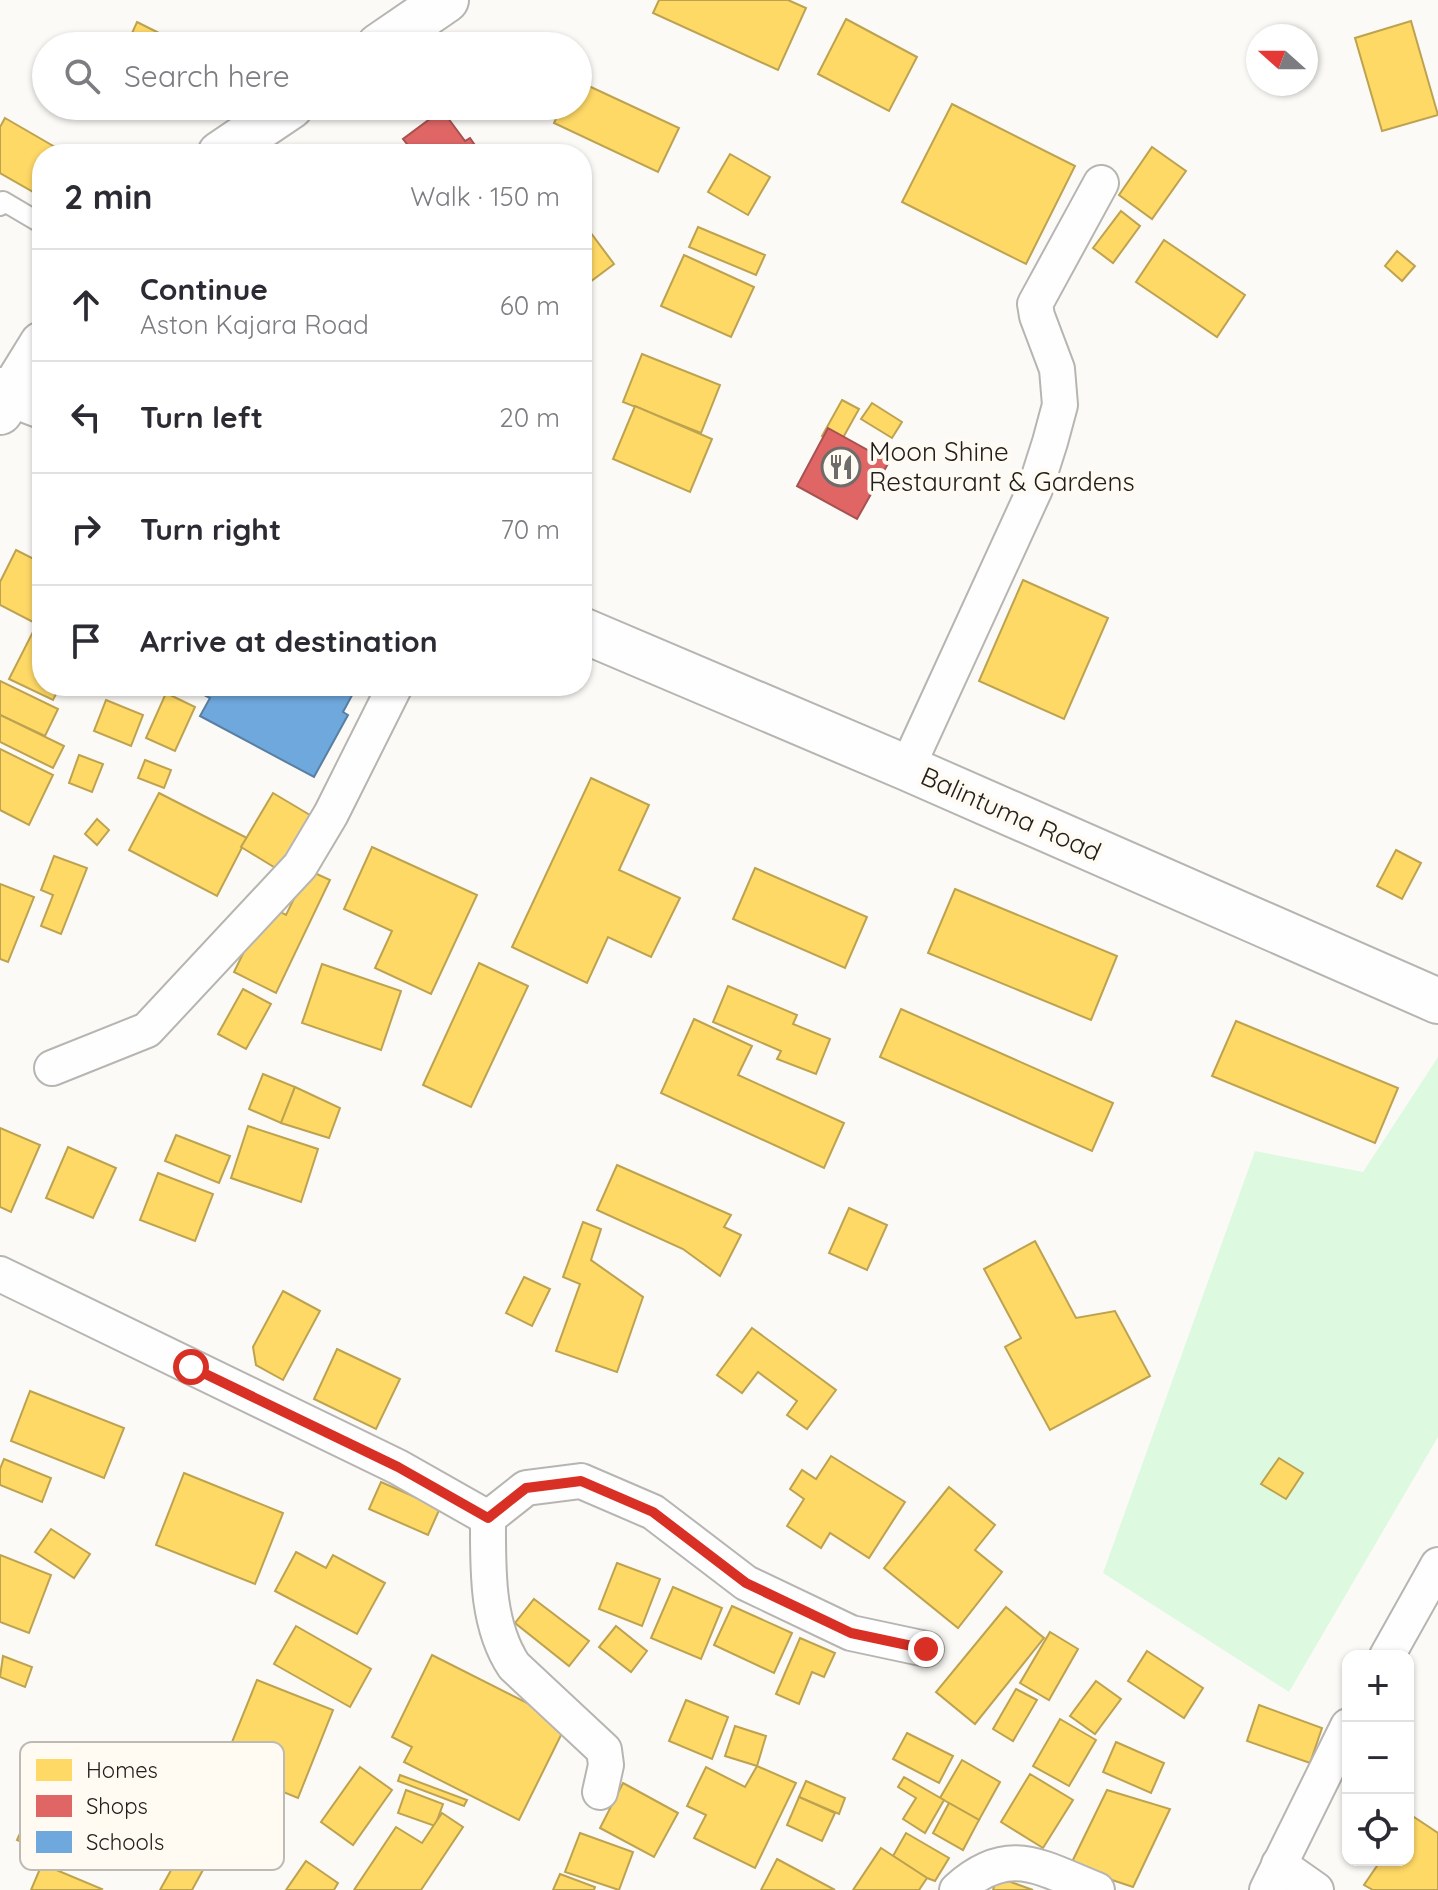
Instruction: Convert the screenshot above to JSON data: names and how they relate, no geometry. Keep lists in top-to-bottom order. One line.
{"streets":{"main road":["Balintuma Road"]},"places":{"restaurant":["Moon Shine Restaurant & Gardens"]},"legend":["Homes","Shops","Schools"],"north":"left","page":{"search":"Search here","heading":["2 min","Walk · 150 m"],"list":[["Continue","Aston Kajara Road","60 m"],["Turn left","20 m"],["Turn right","70 m"],"Arrive at destination"],"map_buttons":["+","−"]}}
